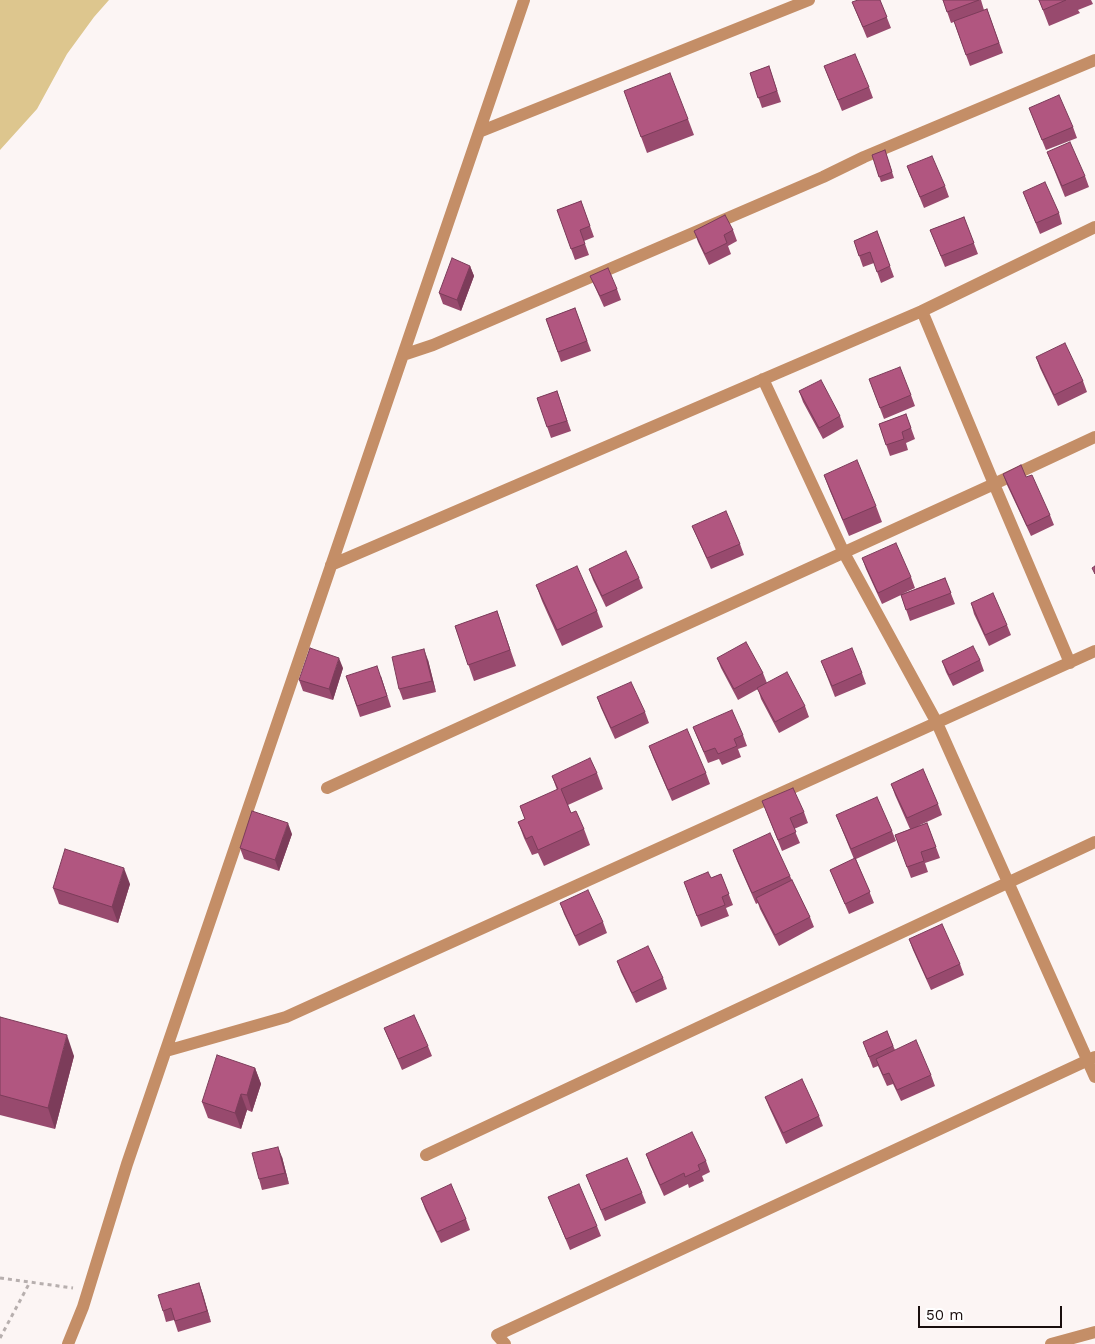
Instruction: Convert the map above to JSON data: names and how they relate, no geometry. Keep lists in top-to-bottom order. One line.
{"scale_bar":"50 m"}
